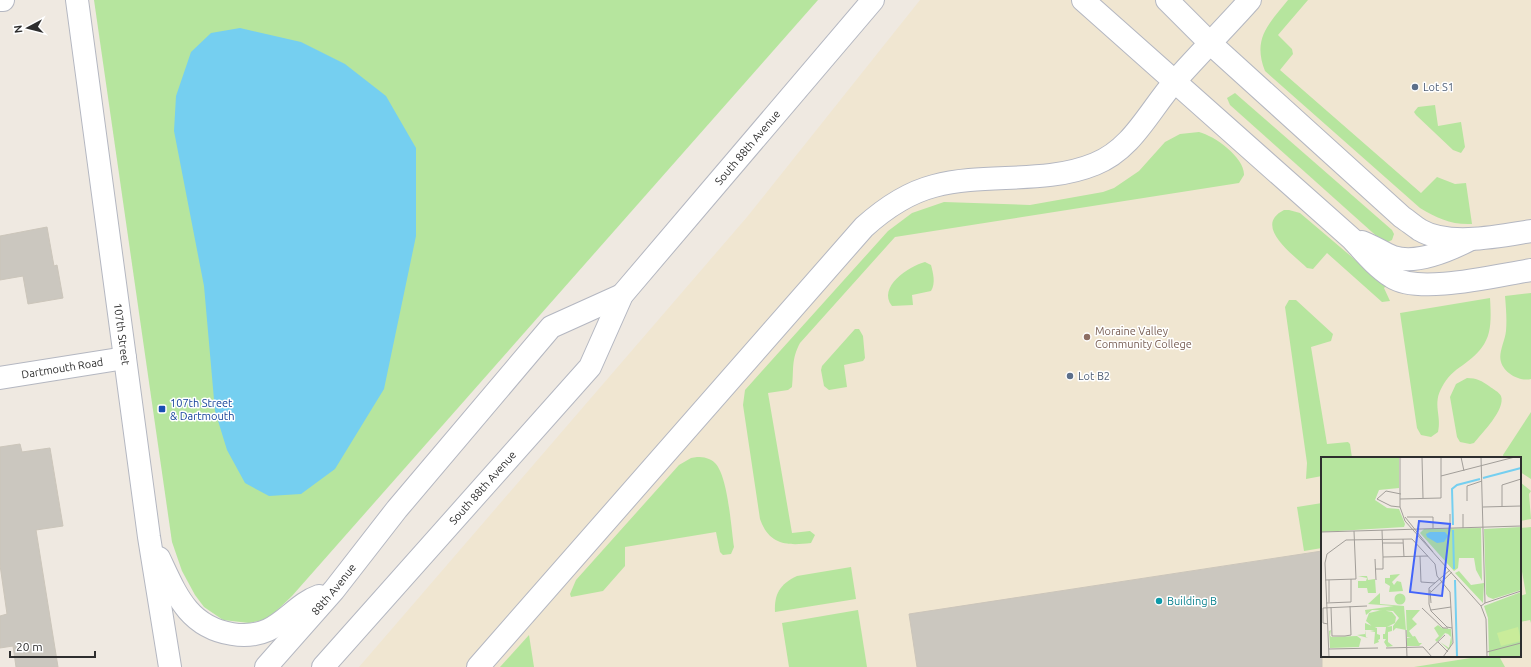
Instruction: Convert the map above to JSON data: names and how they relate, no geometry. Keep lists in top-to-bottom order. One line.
{"streets":{"street":["South 88th Avenue","107th Street","Dartmouth Road","88th Avenue"]},"crossings":[["South 88th Avenue","88th Avenue"],["107th Street","Dartmouth Road"]],"places":{"other":["Lot S1","Moraine Valley Community College","Lot B2","Building B"],"transit":["107th Street & Dartmouth"]},"scale_bar":"20 m","north":"left"}
